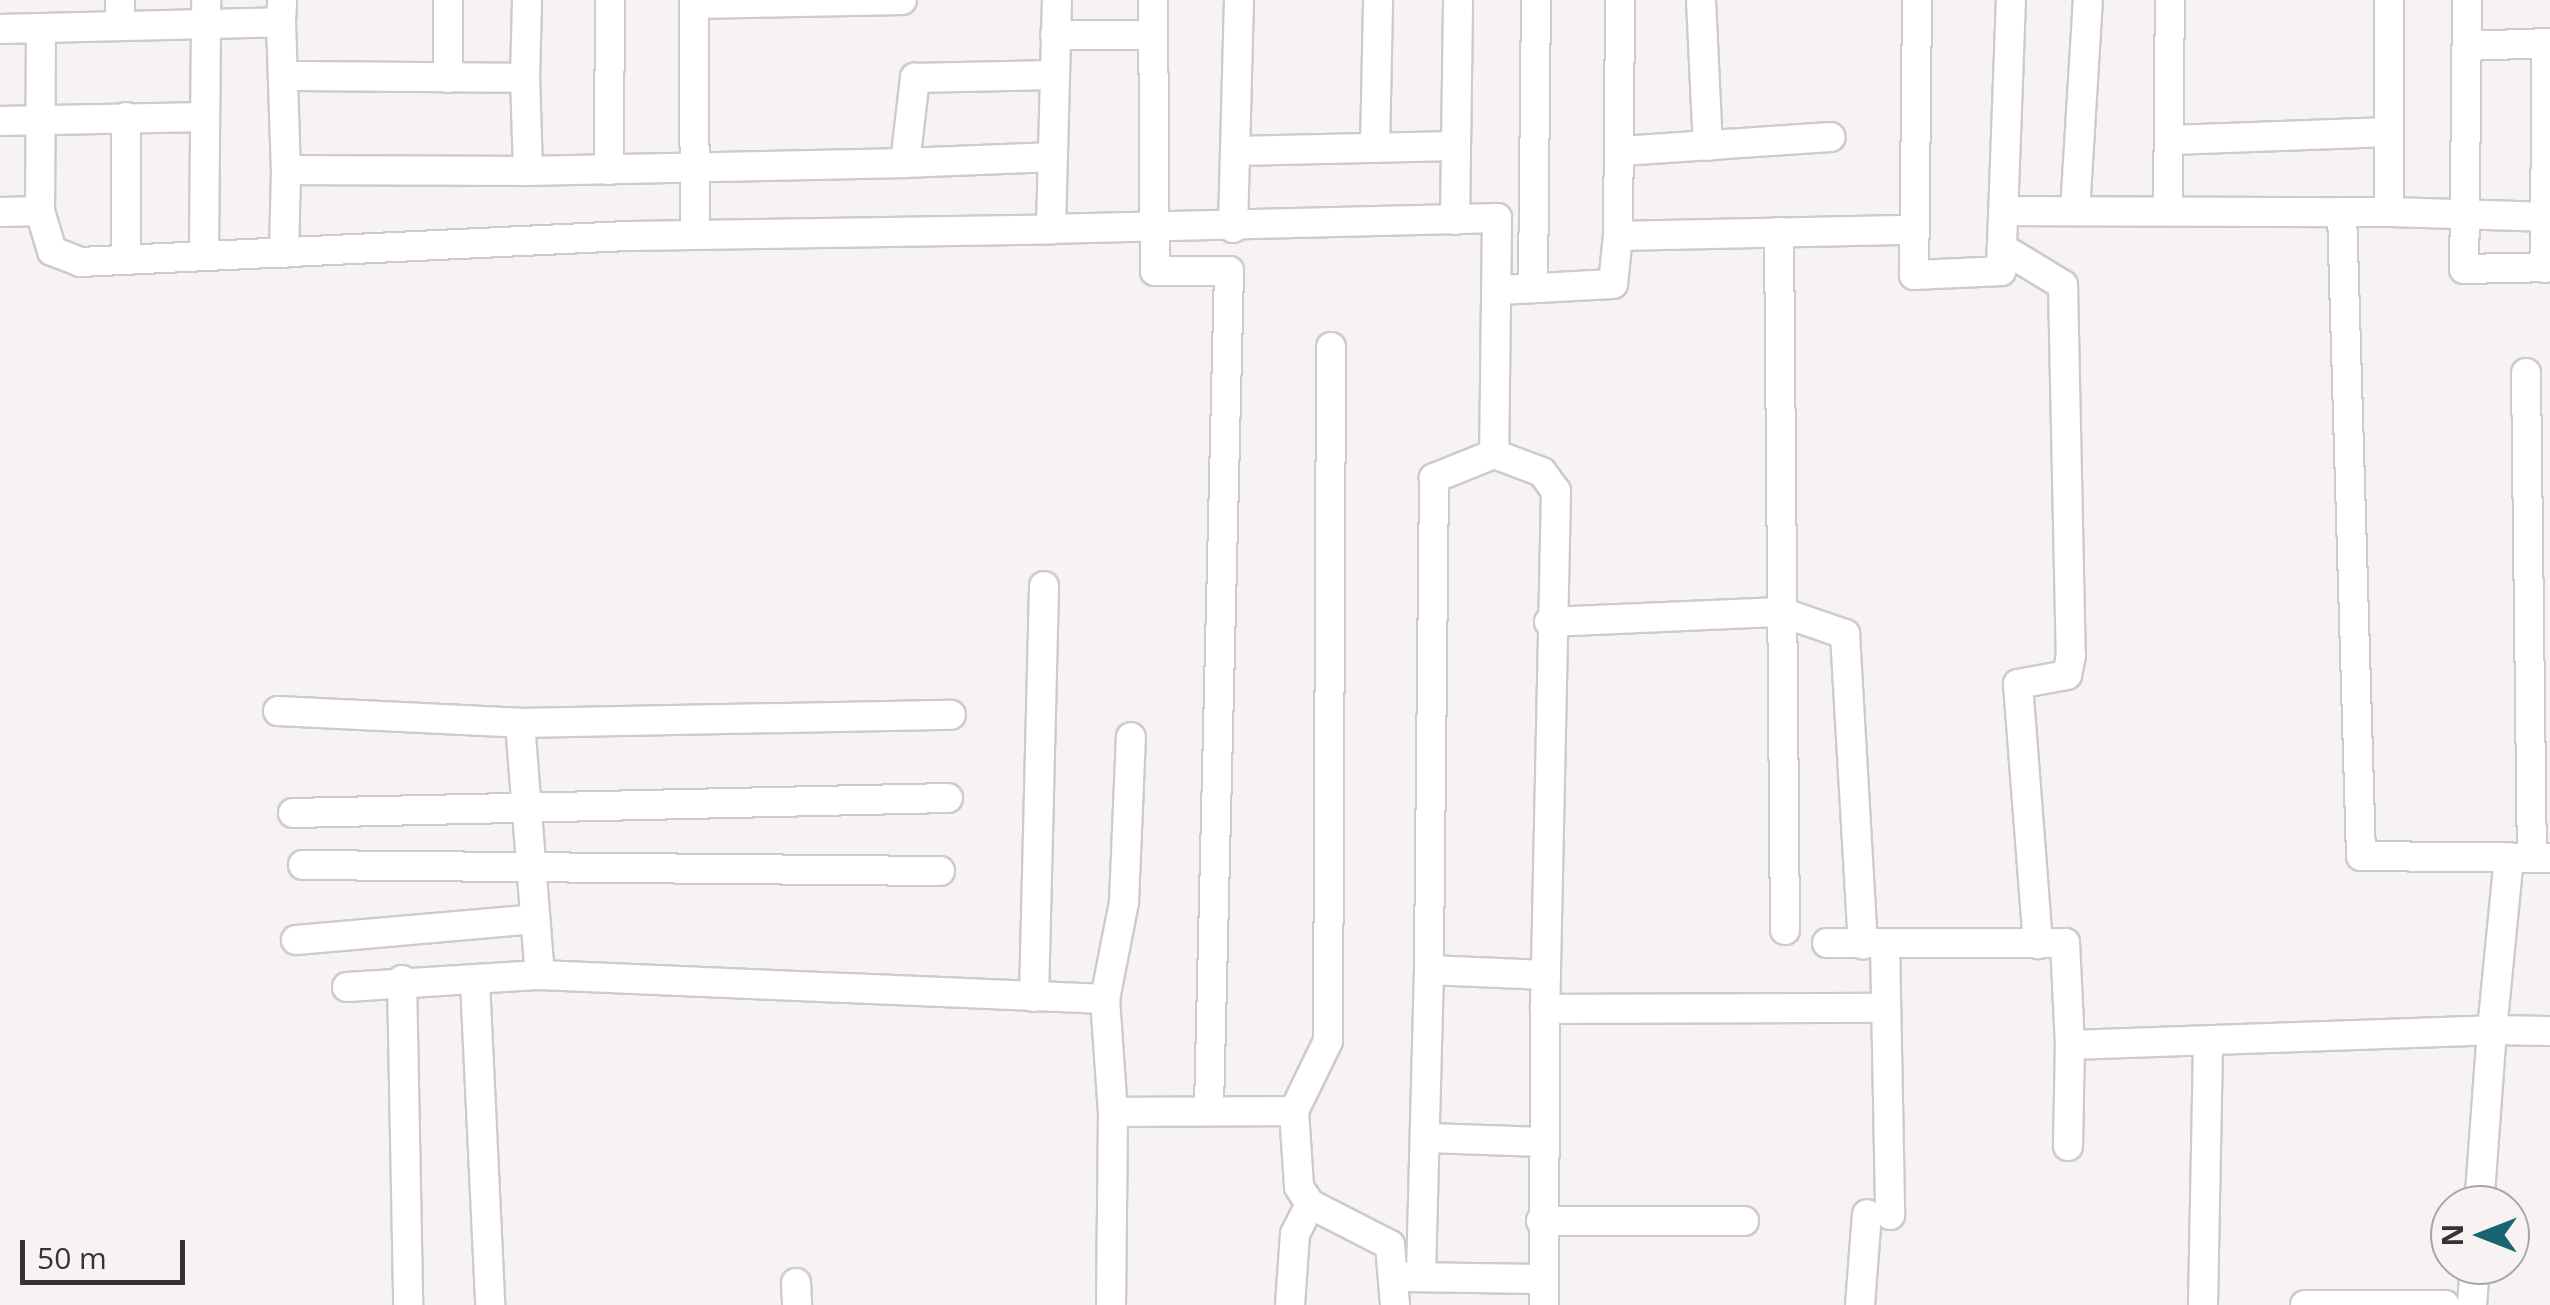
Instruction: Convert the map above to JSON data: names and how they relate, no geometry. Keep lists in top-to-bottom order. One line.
{"scale_bar":"50 m","north":"left"}
